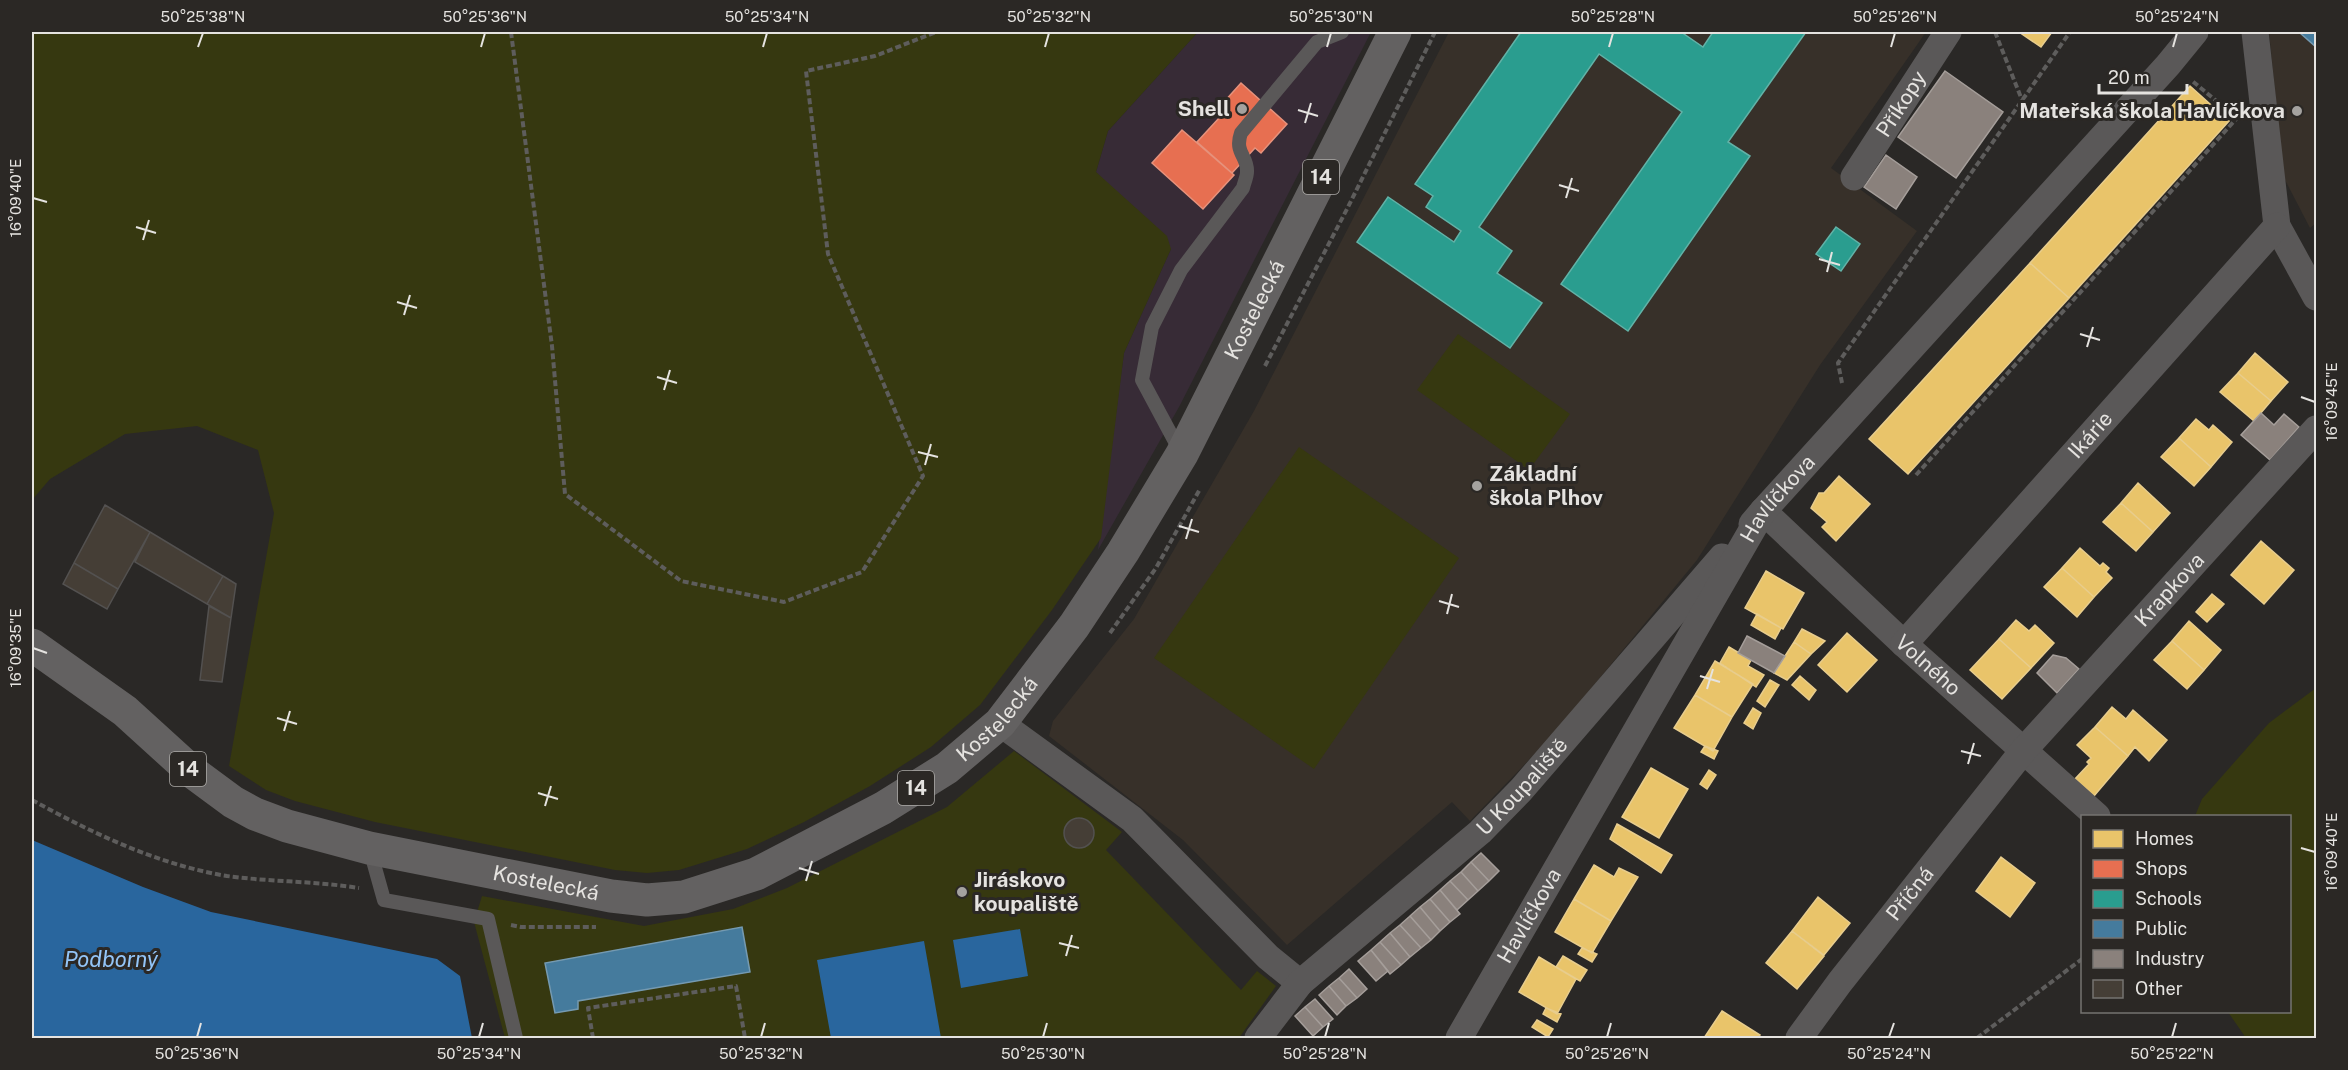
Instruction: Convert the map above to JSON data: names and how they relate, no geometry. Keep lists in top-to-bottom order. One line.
{"streets":{"main road":["14","Kostelecká"],"street":["Příkopy","Ikárie","Havlíčkova","Krapkova","Volného","U Koupaliště","Příčná"]},"crossings":[["Ikárie","Volného"],["Havlíčkova","Volného"],["Havlíčkova","U Koupaliště"],["Krapkova","Volného"],["Krapkova","Příčná"],["Volného","U Koupaliště"],["Volného","Příčná"]],"water":["Podborný"],"places":["Shell","Mateřská škola Havlíčkova","Základní škola Plhov","Jiráskovo koupaliště"],"legend":["Homes","Shops","Schools","Public","Industry","Other"],"scale_bar":"20 m","coordinates":["50°25'38\"N","50°25'36\"N","50°25'34\"N","50°25'32\"N","50°25'30\"N","50°25'28\"N","50°25'26\"N","50°25'24\"N","16°09'40\"E","16°09'45\"E","16°09'35\"E","50°25'22\"N"]}
